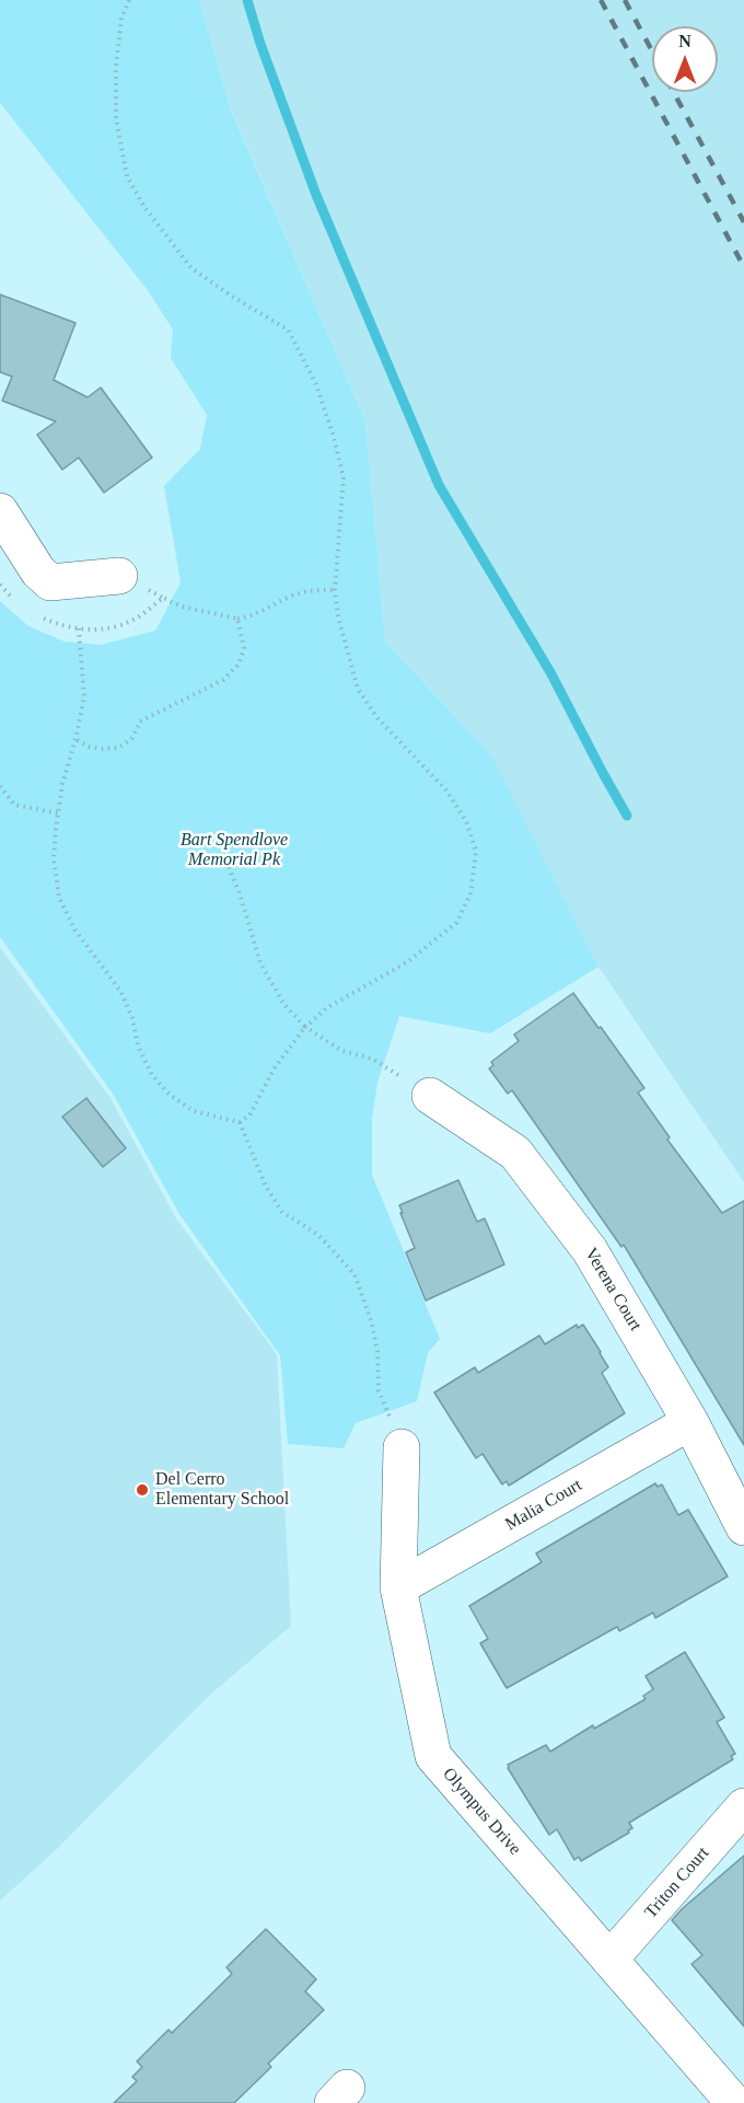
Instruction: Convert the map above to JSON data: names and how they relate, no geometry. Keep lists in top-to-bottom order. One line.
{"streets":{"street":["Verena Court","Malia Court","Olympus Drive","Triton Court"]},"crossings":[["Verena Court","Malia Court"],["Malia Court","Olympus Drive"],["Olympus Drive","Triton Court"]],"parks":["Bart Spendlove Memorial Pk"],"places":["Del Cerro Elementary School"],"north":"top"}
